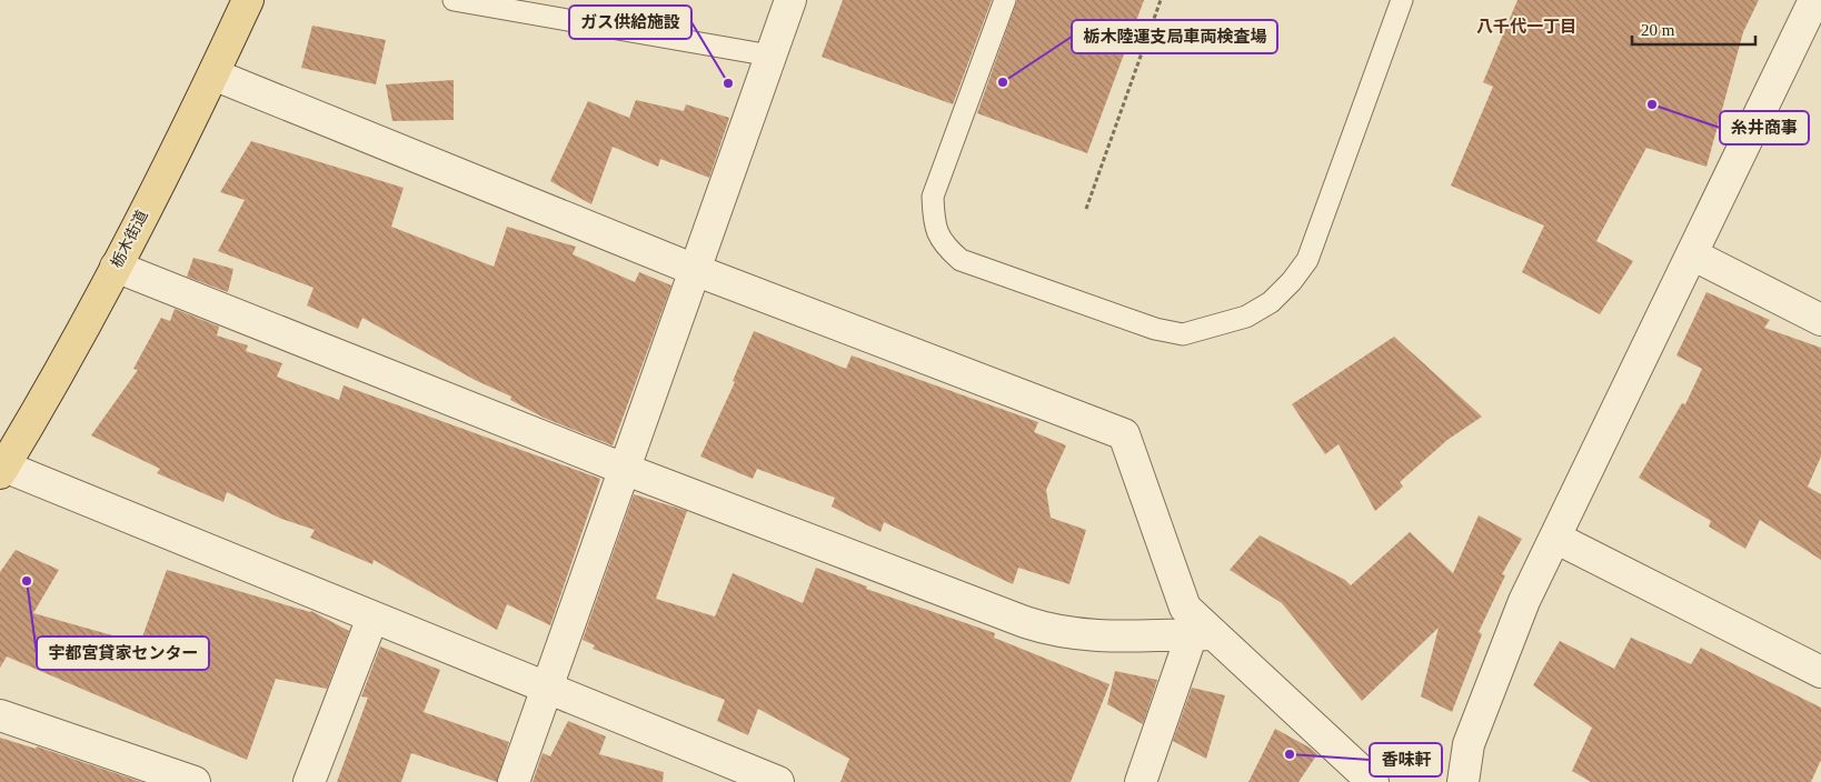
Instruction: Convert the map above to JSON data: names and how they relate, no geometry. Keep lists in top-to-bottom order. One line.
{"streets":{"main road":["栃木街道"]},"districts":["八千代一丁目"],"places":["栃木陸運支局車両検査場","ガス供給施設","糸井商事","宇都宮貸家センター","香味軒"],"scale_bar":"20 m"}
